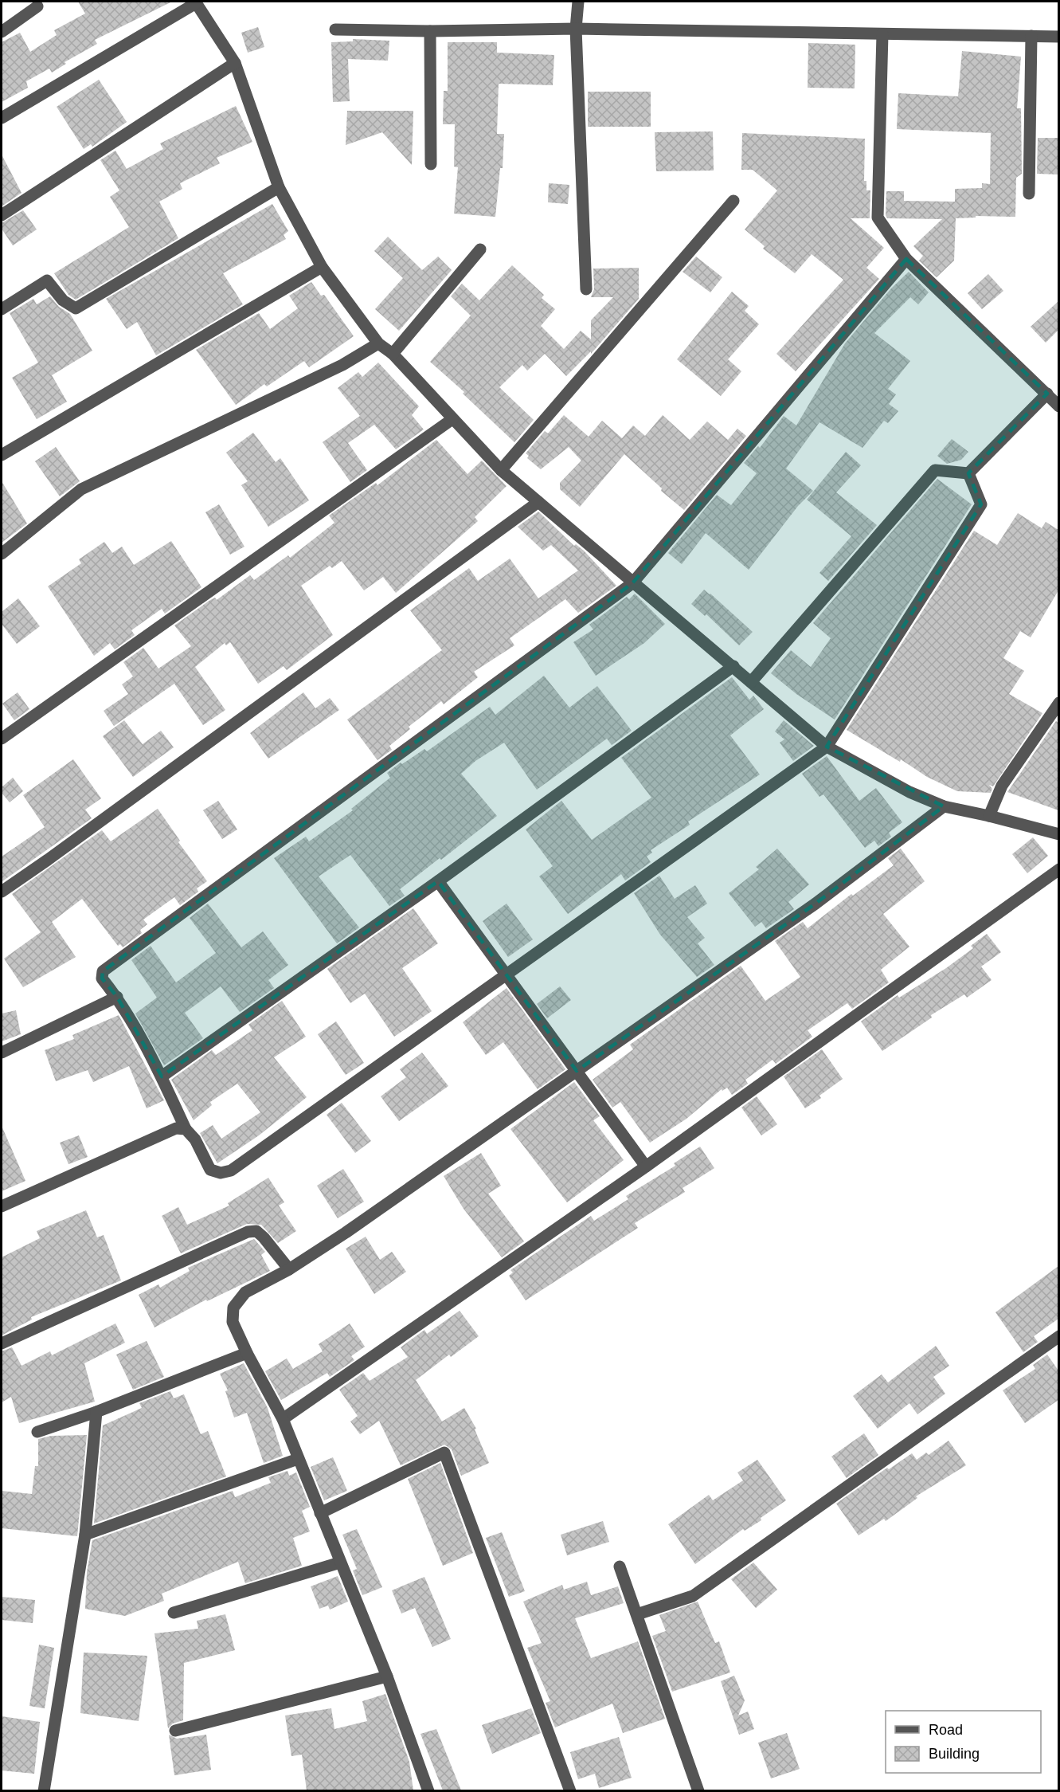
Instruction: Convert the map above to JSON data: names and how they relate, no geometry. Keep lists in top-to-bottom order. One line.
{"legend":["Road","Building"]}
